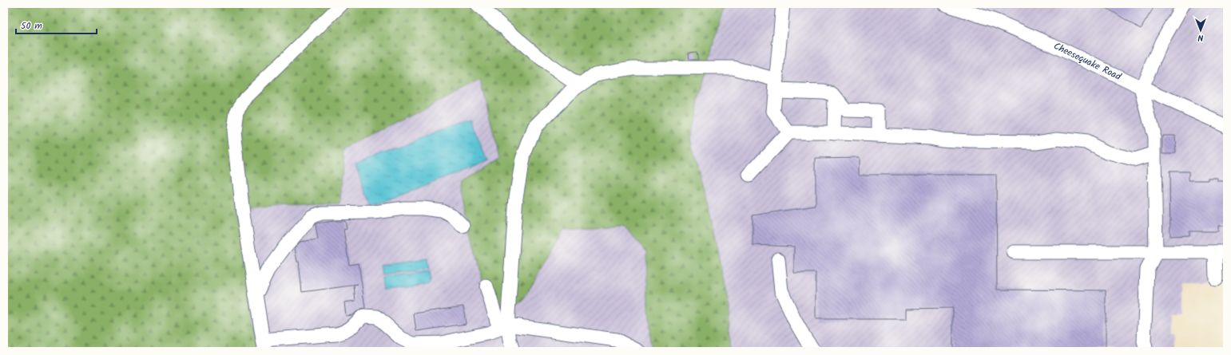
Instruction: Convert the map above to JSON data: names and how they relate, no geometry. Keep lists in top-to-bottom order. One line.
{"streets":{"street":["Cheesequake Road"]},"scale_bar":"50 m","north":"bottom"}
